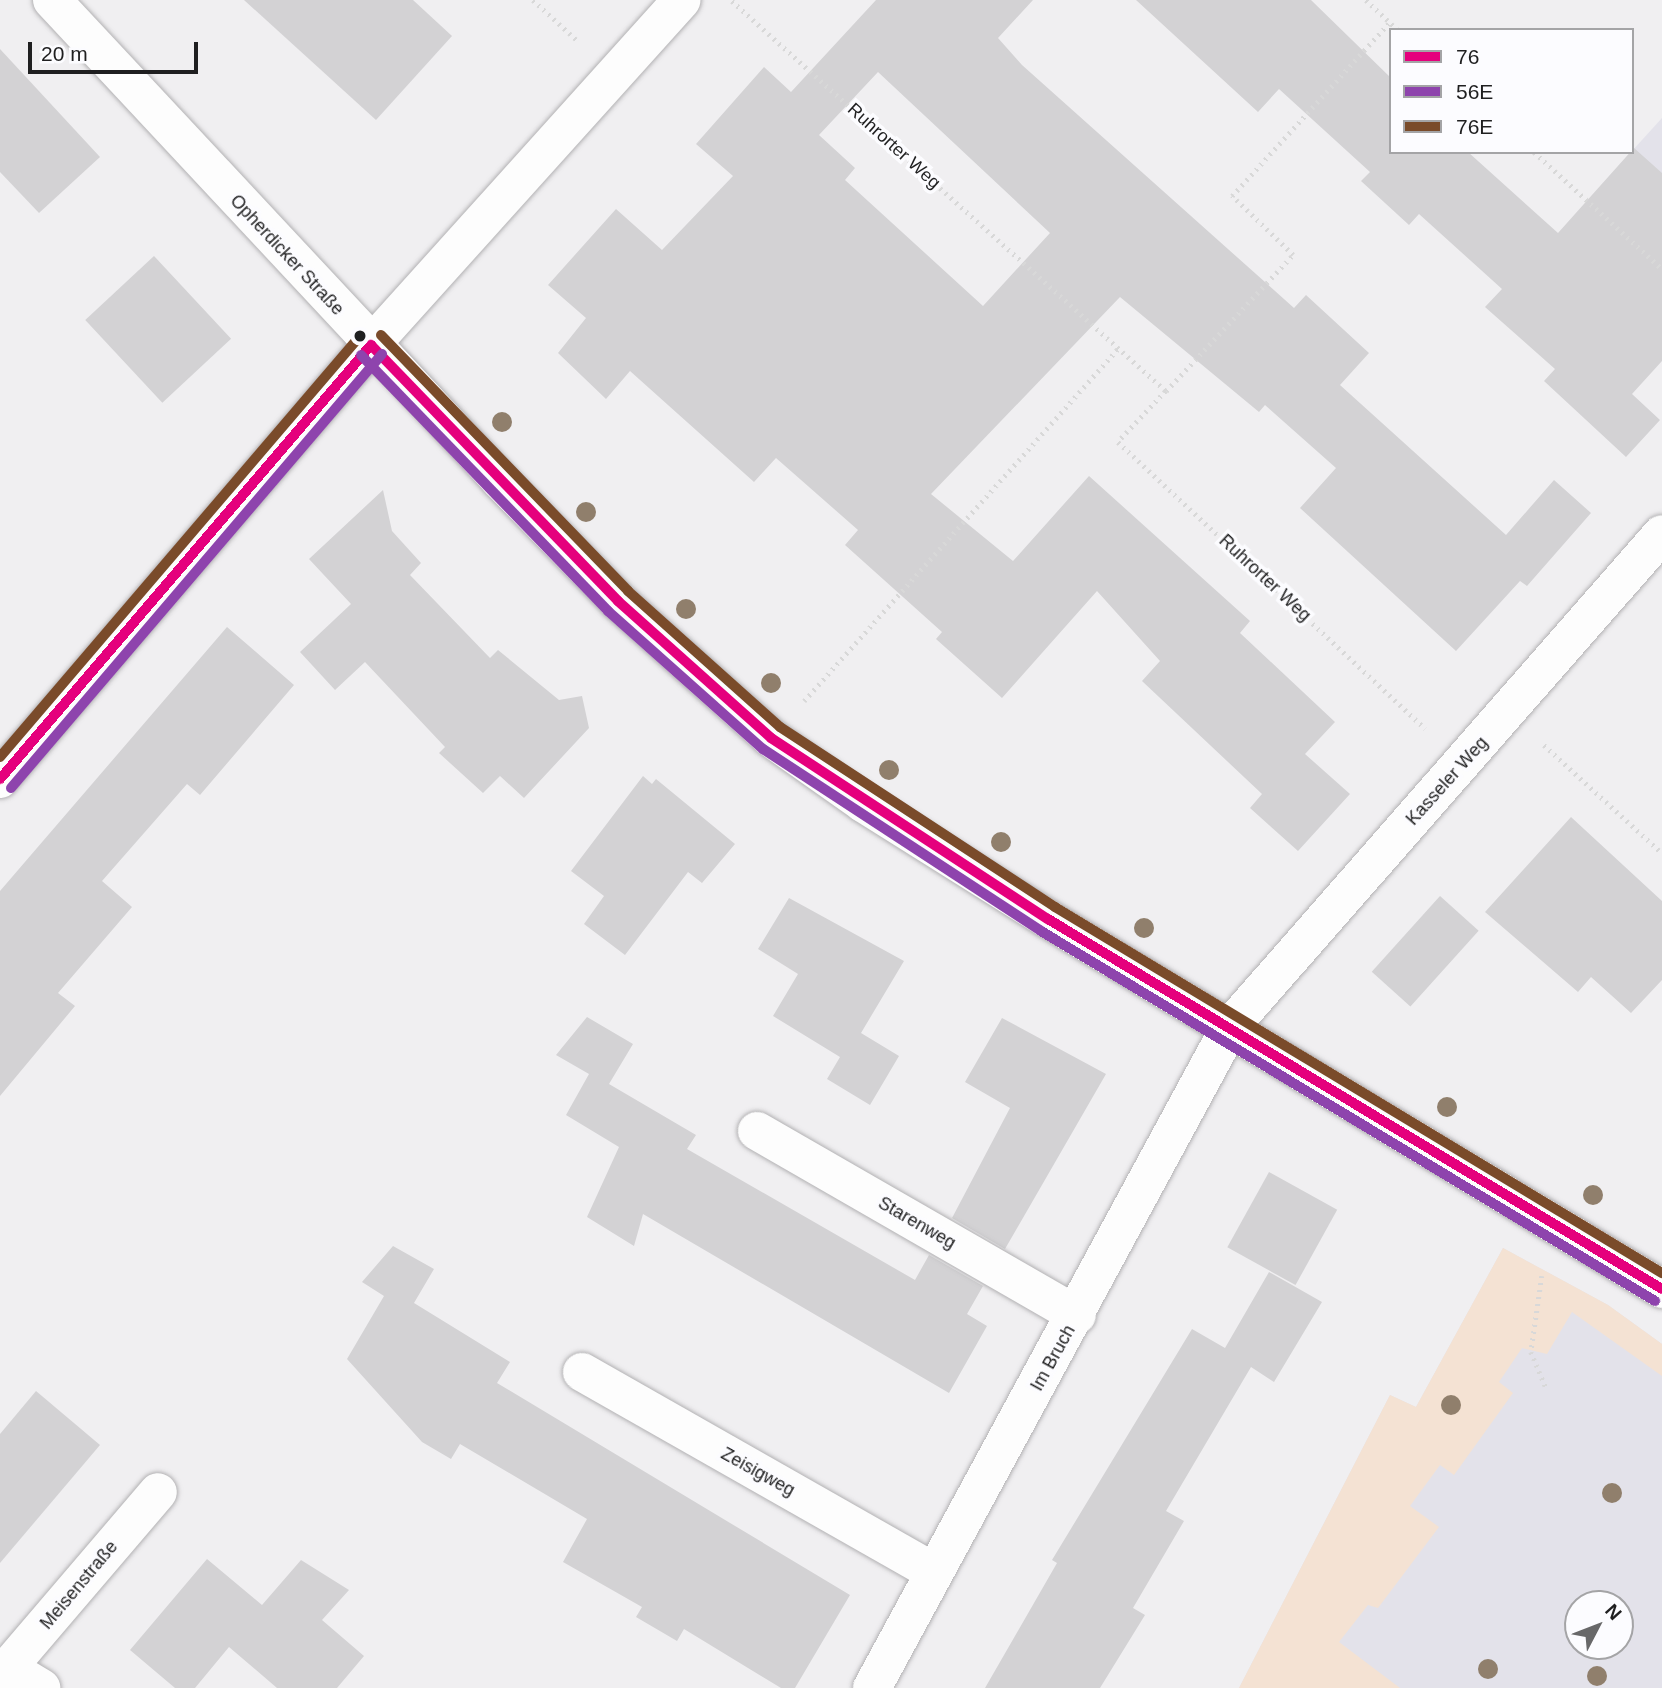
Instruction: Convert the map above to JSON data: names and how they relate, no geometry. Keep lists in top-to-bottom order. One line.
{"streets":{"street":["Opherdicker Straße","Kasseler Weg","Starenweg","Im Bruch","Zeisigweg","Meisenstraße"],"path":["Ruhrorter Weg"]},"crossings":[["Ruhrorter Weg","Kasseler Weg"],["Opherdicker Straße","Kasseler Weg"],["Opherdicker Straße","Im Bruch"],["Kasseler Weg","Im Bruch"],["Starenweg","Im Bruch"],["Im Bruch","Zeisigweg"]],"lines":["transit line 76E","transit line 76","transit line 56E"],"legend":["76","56E","76E"],"scale_bar":"20 m","north":"top right"}
